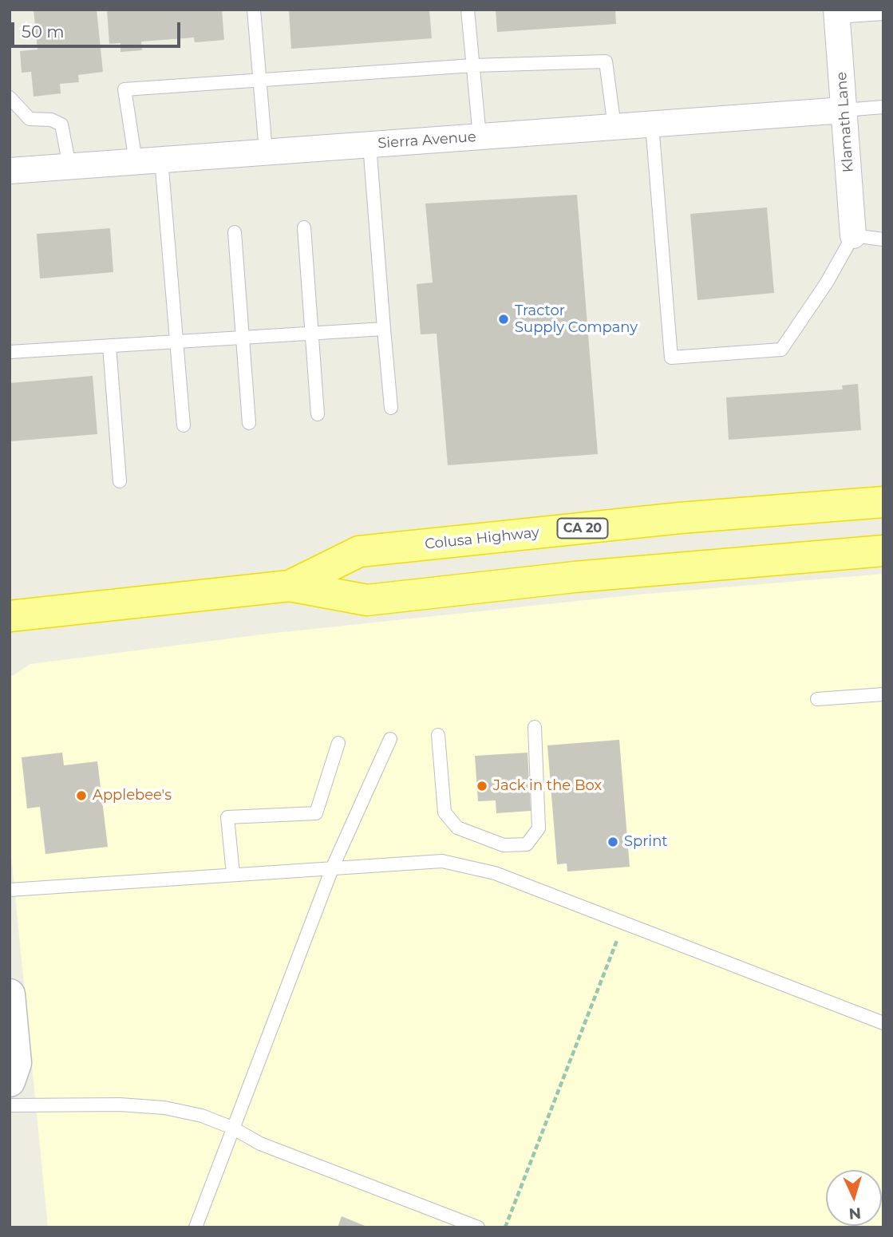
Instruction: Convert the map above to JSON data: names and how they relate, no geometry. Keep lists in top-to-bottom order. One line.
{"streets":{"highway":["CA 20","Colusa Highway"],"street":["Klamath Lane","Sierra Avenue"]},"crossings":[["Klamath Lane","Sierra Avenue"]],"places":["Tractor Supply Company","Jack in the Box","Applebee's","Sprint"],"scale_bar":"50 m","north":"bottom"}
